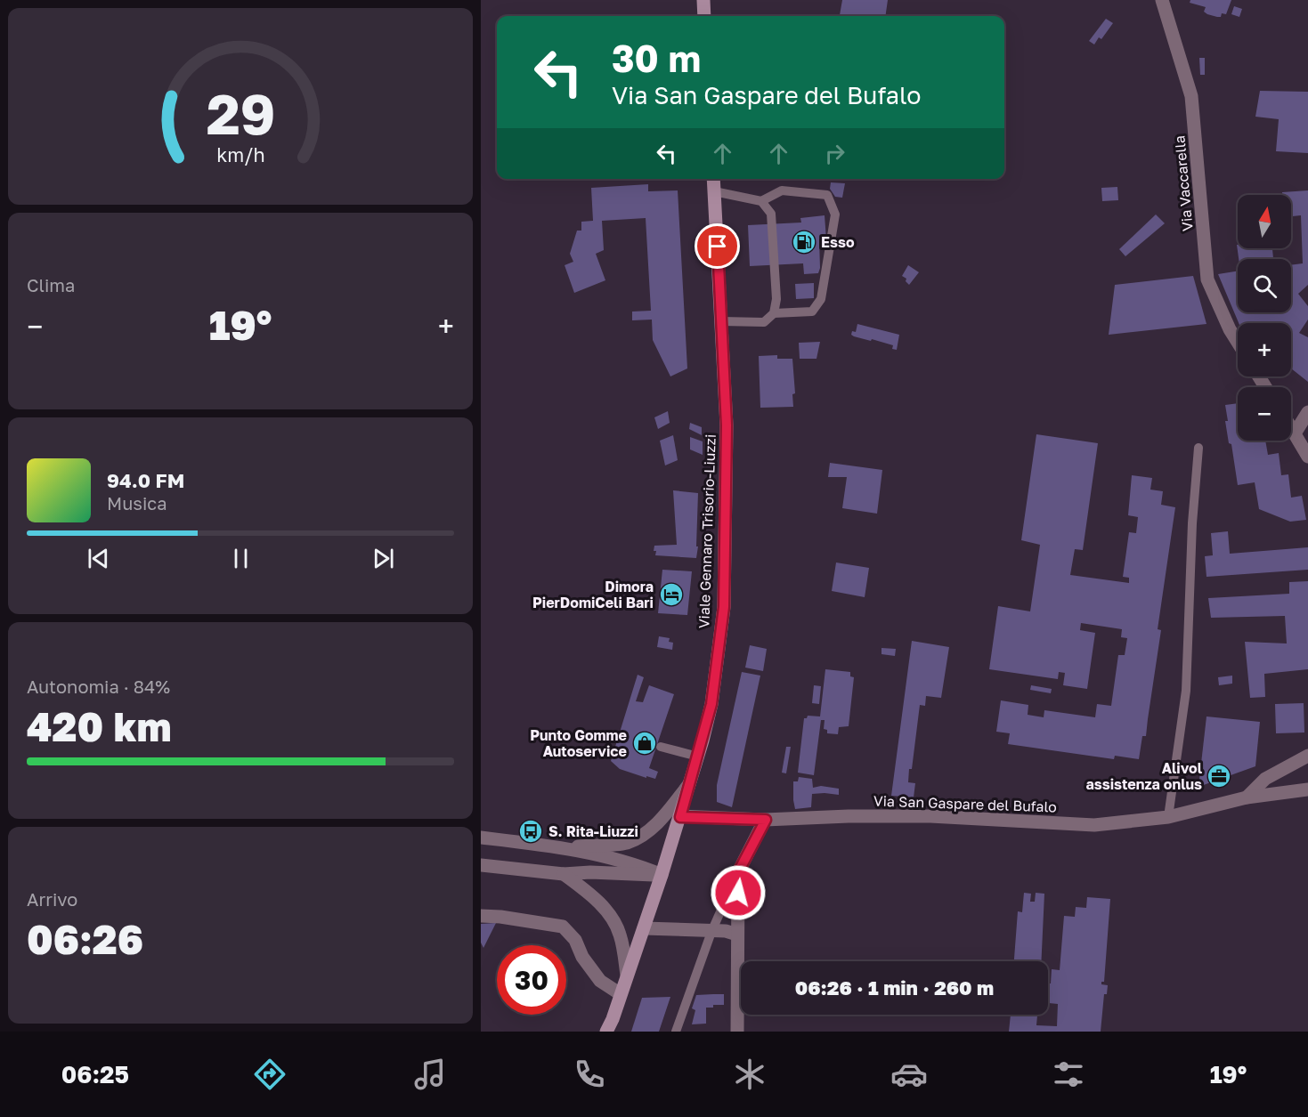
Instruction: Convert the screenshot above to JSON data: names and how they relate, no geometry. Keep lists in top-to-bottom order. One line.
{"streets":{"main road":["Viale Gennaro Trisorio-Liuzzi"],"street":["Via Vaccarella","Via San Gaspare del Bufalo"]},"crossings":[["Viale Gennaro Trisorio-Liuzzi","Via San Gaspare del Bufalo"]],"places":{"fuel station":["Esso"],"hotel":["Dimora PierDomiCeli Bari"],"shop":["Punto Gomme Autoservice"],"office":["Alivol assistenza onlus"],"bus stop":["S. Rita-Liuzzi"]},"north":"top","page":{"turn":["30 m","Via San Gaspare del Bufalo"],"map_buttons":["+","−"],"tile":["Clima",["Autonomia · 84%","420 km"],["Arrivo","06:26"]],"heat":["−","19°","+"],"song":["94.0 FM","Musica"],"limit":"30","trip":"06:26 · 1 min · 260 m","tabs":["06:25","19°"],"gauge":["29","km/h"]}}
